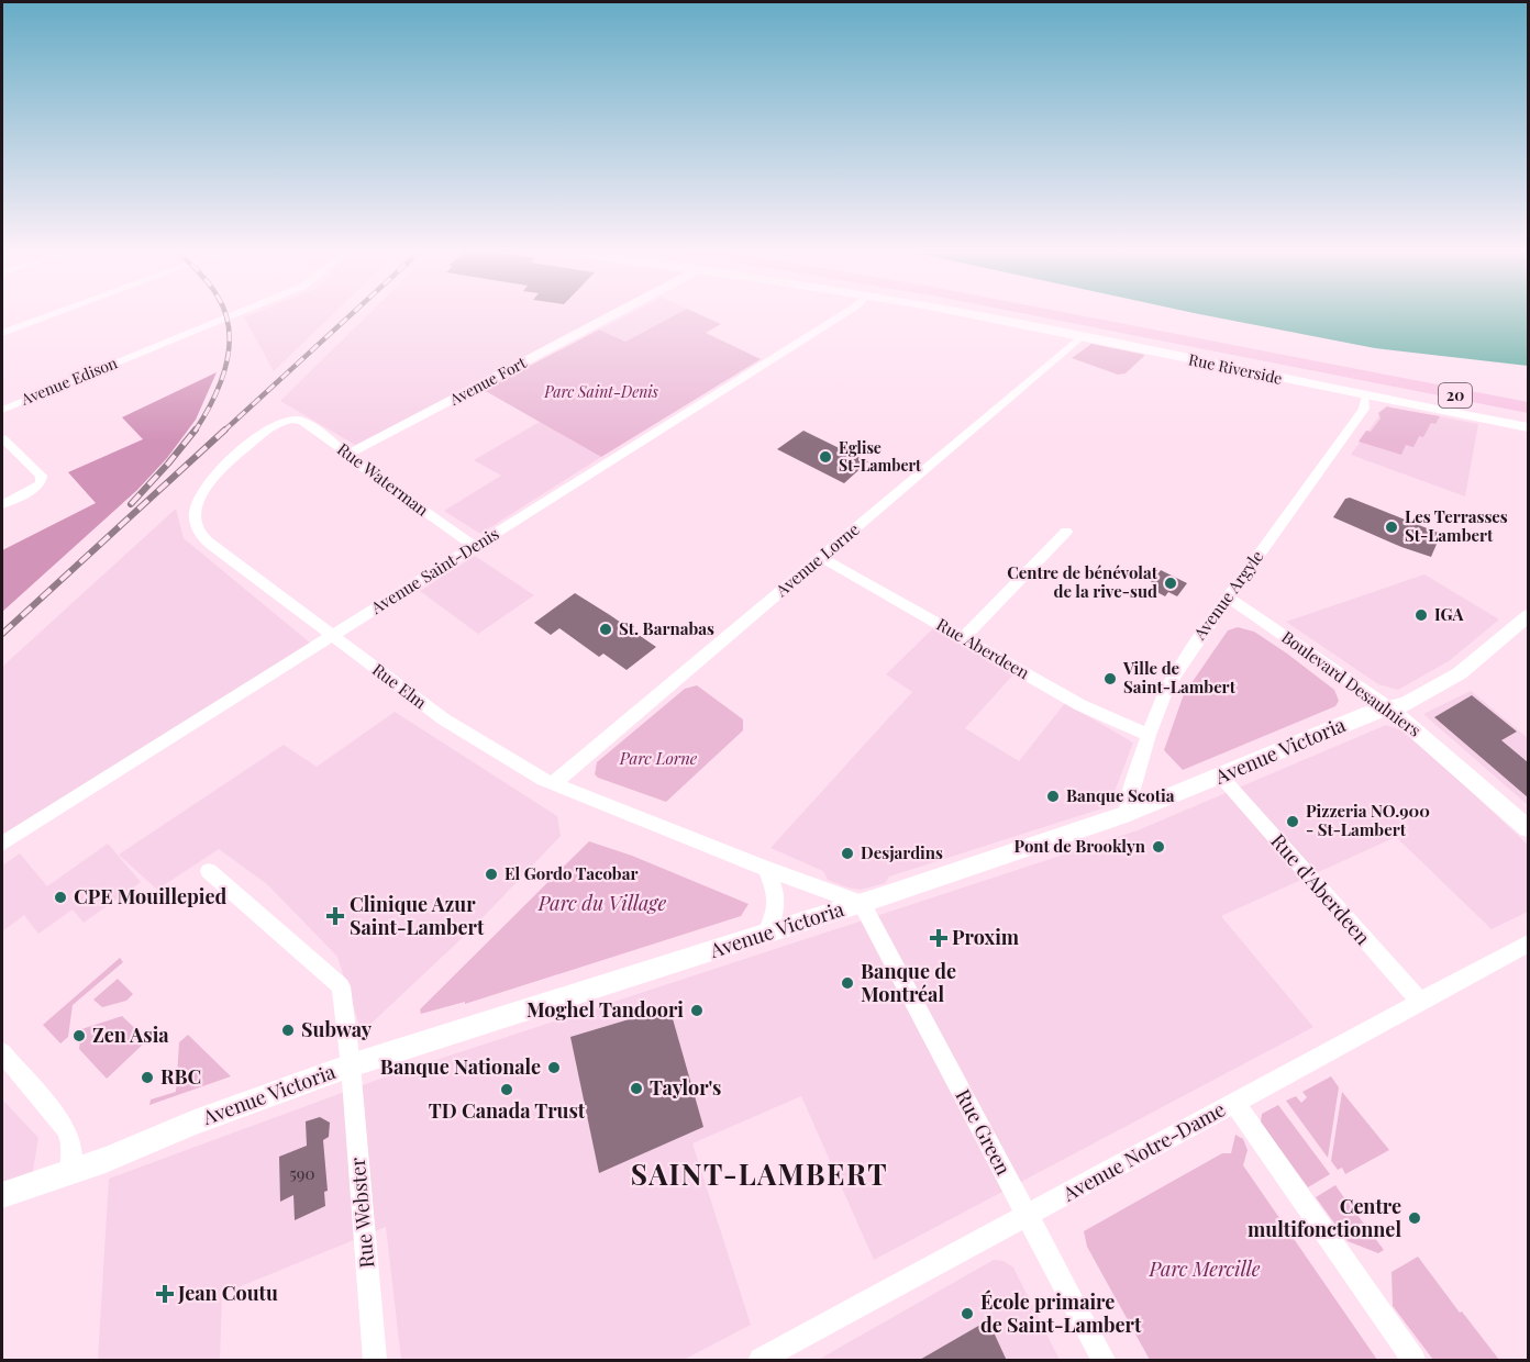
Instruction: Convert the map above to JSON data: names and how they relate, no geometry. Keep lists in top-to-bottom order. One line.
{"streets":{"highway":["20"],"street":["Rue Riverside","Avenue Edison","Avenue Fort","Rue Waterman","Avenue Lorne","Avenue Saint-Denis","Avenue Argyle","Rue Aberdeen","Boulevard Desaulniers","Rue Elm","Avenue Victoria","Rue d'Aberdeen","Rue Green","Avenue Notre-Dame","Rue Webster"]},"crossings":[["Rue Riverside","Avenue Lorne"],["Rue Riverside","Avenue Argyle"],["Avenue Fort","Rue Waterman"],["Rue Waterman","Avenue Saint-Denis"],["Rue Waterman","Rue Elm"],["Avenue Lorne","Rue Aberdeen"],["Avenue Lorne","Rue Elm"],["Avenue Saint-Denis","Rue Elm"],["Avenue Argyle","Rue Aberdeen"],["Avenue Argyle","Boulevard Desaulniers"],["Avenue Argyle","Avenue Victoria"],["Boulevard Desaulniers","Avenue Victoria"],["Rue Elm","Avenue Victoria"],["Rue Elm","Rue Green"],["Avenue Victoria","Rue d'Aberdeen"],["Avenue Victoria","Rue Green"],["Avenue Victoria","Rue Webster"],["Rue d'Aberdeen","Avenue Notre-Dame"],["Rue Green","Avenue Notre-Dame"]],"districts":["SAINT-LAMBERT"],"parks":["Parc Saint-Denis","Parc Lorne","Parc du Village","Parc Mercille"],"places":{"other":["Eglise St-Lambert","Les Terrasses St-Lambert","Centre de bénévolat de la rive-sud","IGA","St. Barnabas","Ville de Saint-Lambert","Banque Scotia","Pizzeria NO.900 - St-Lambert","Pont de Brooklyn","Desjardins","El Gordo Tacobar","CPE Mouillepied","Banque de Montréal","Moghel Tandoori","Subway","Zen Asia","Banque Nationale","RBC","Taylor's","TD Canada Trust","Centre multifonctionnel","École primaire de Saint-Lambert"],"health":["Clinique Azur Saint-Lambert","Proxim","Jean Coutu"]},"house_numbers":["590"]}
